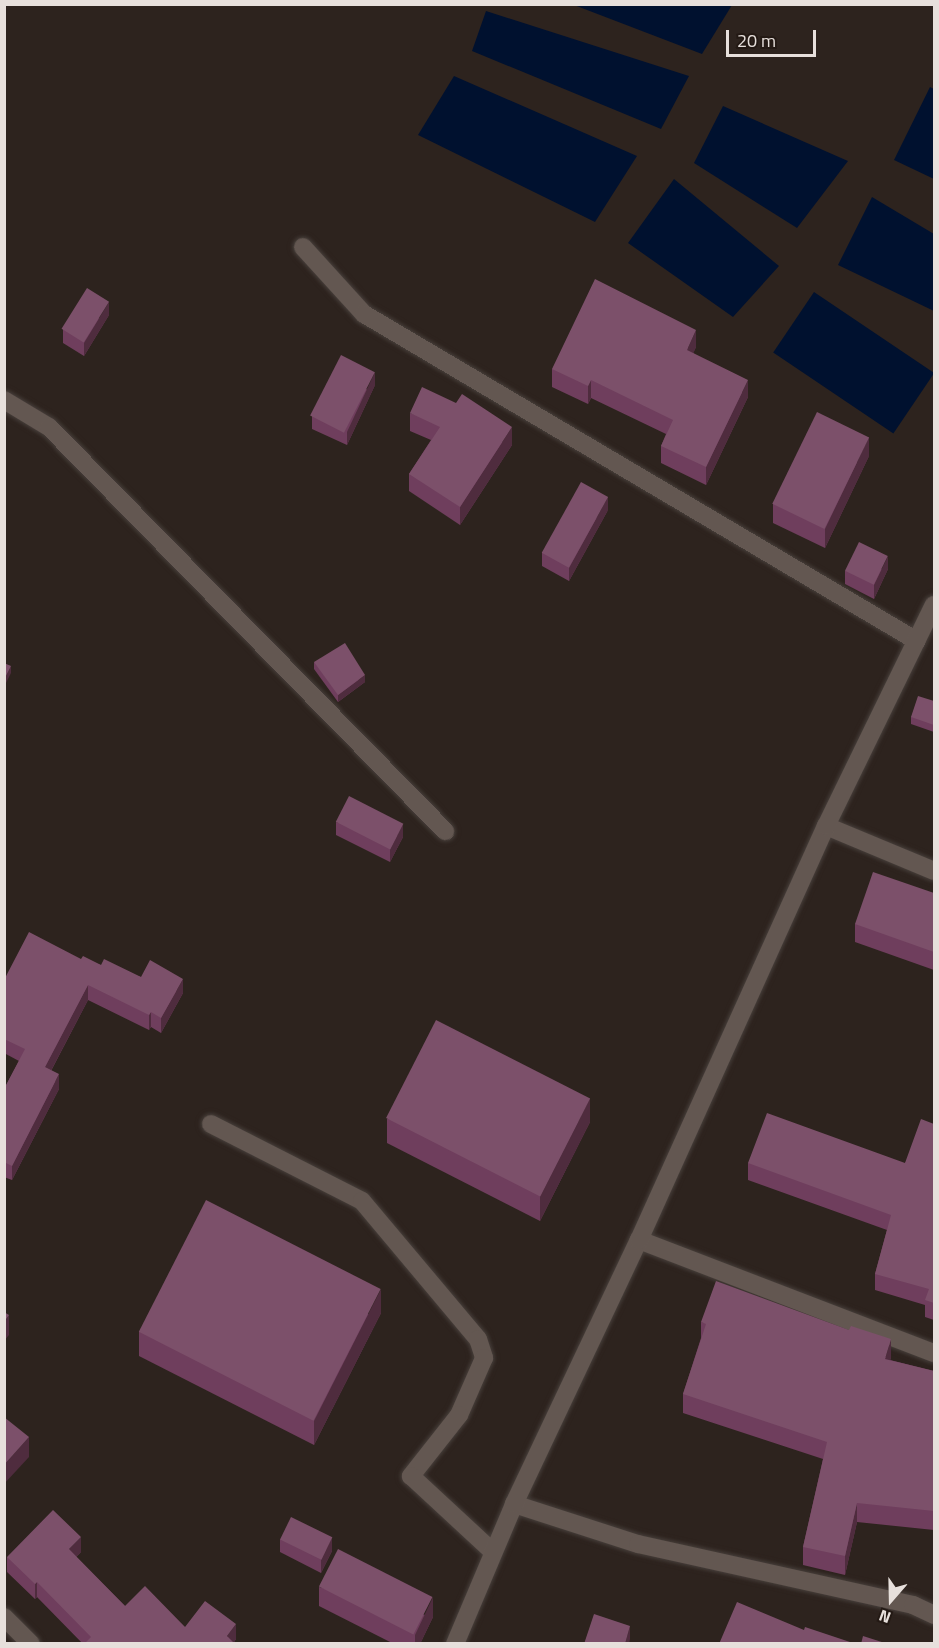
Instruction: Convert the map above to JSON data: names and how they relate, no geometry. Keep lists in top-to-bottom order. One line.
{"scale_bar":"20 m","north":"bottom"}
